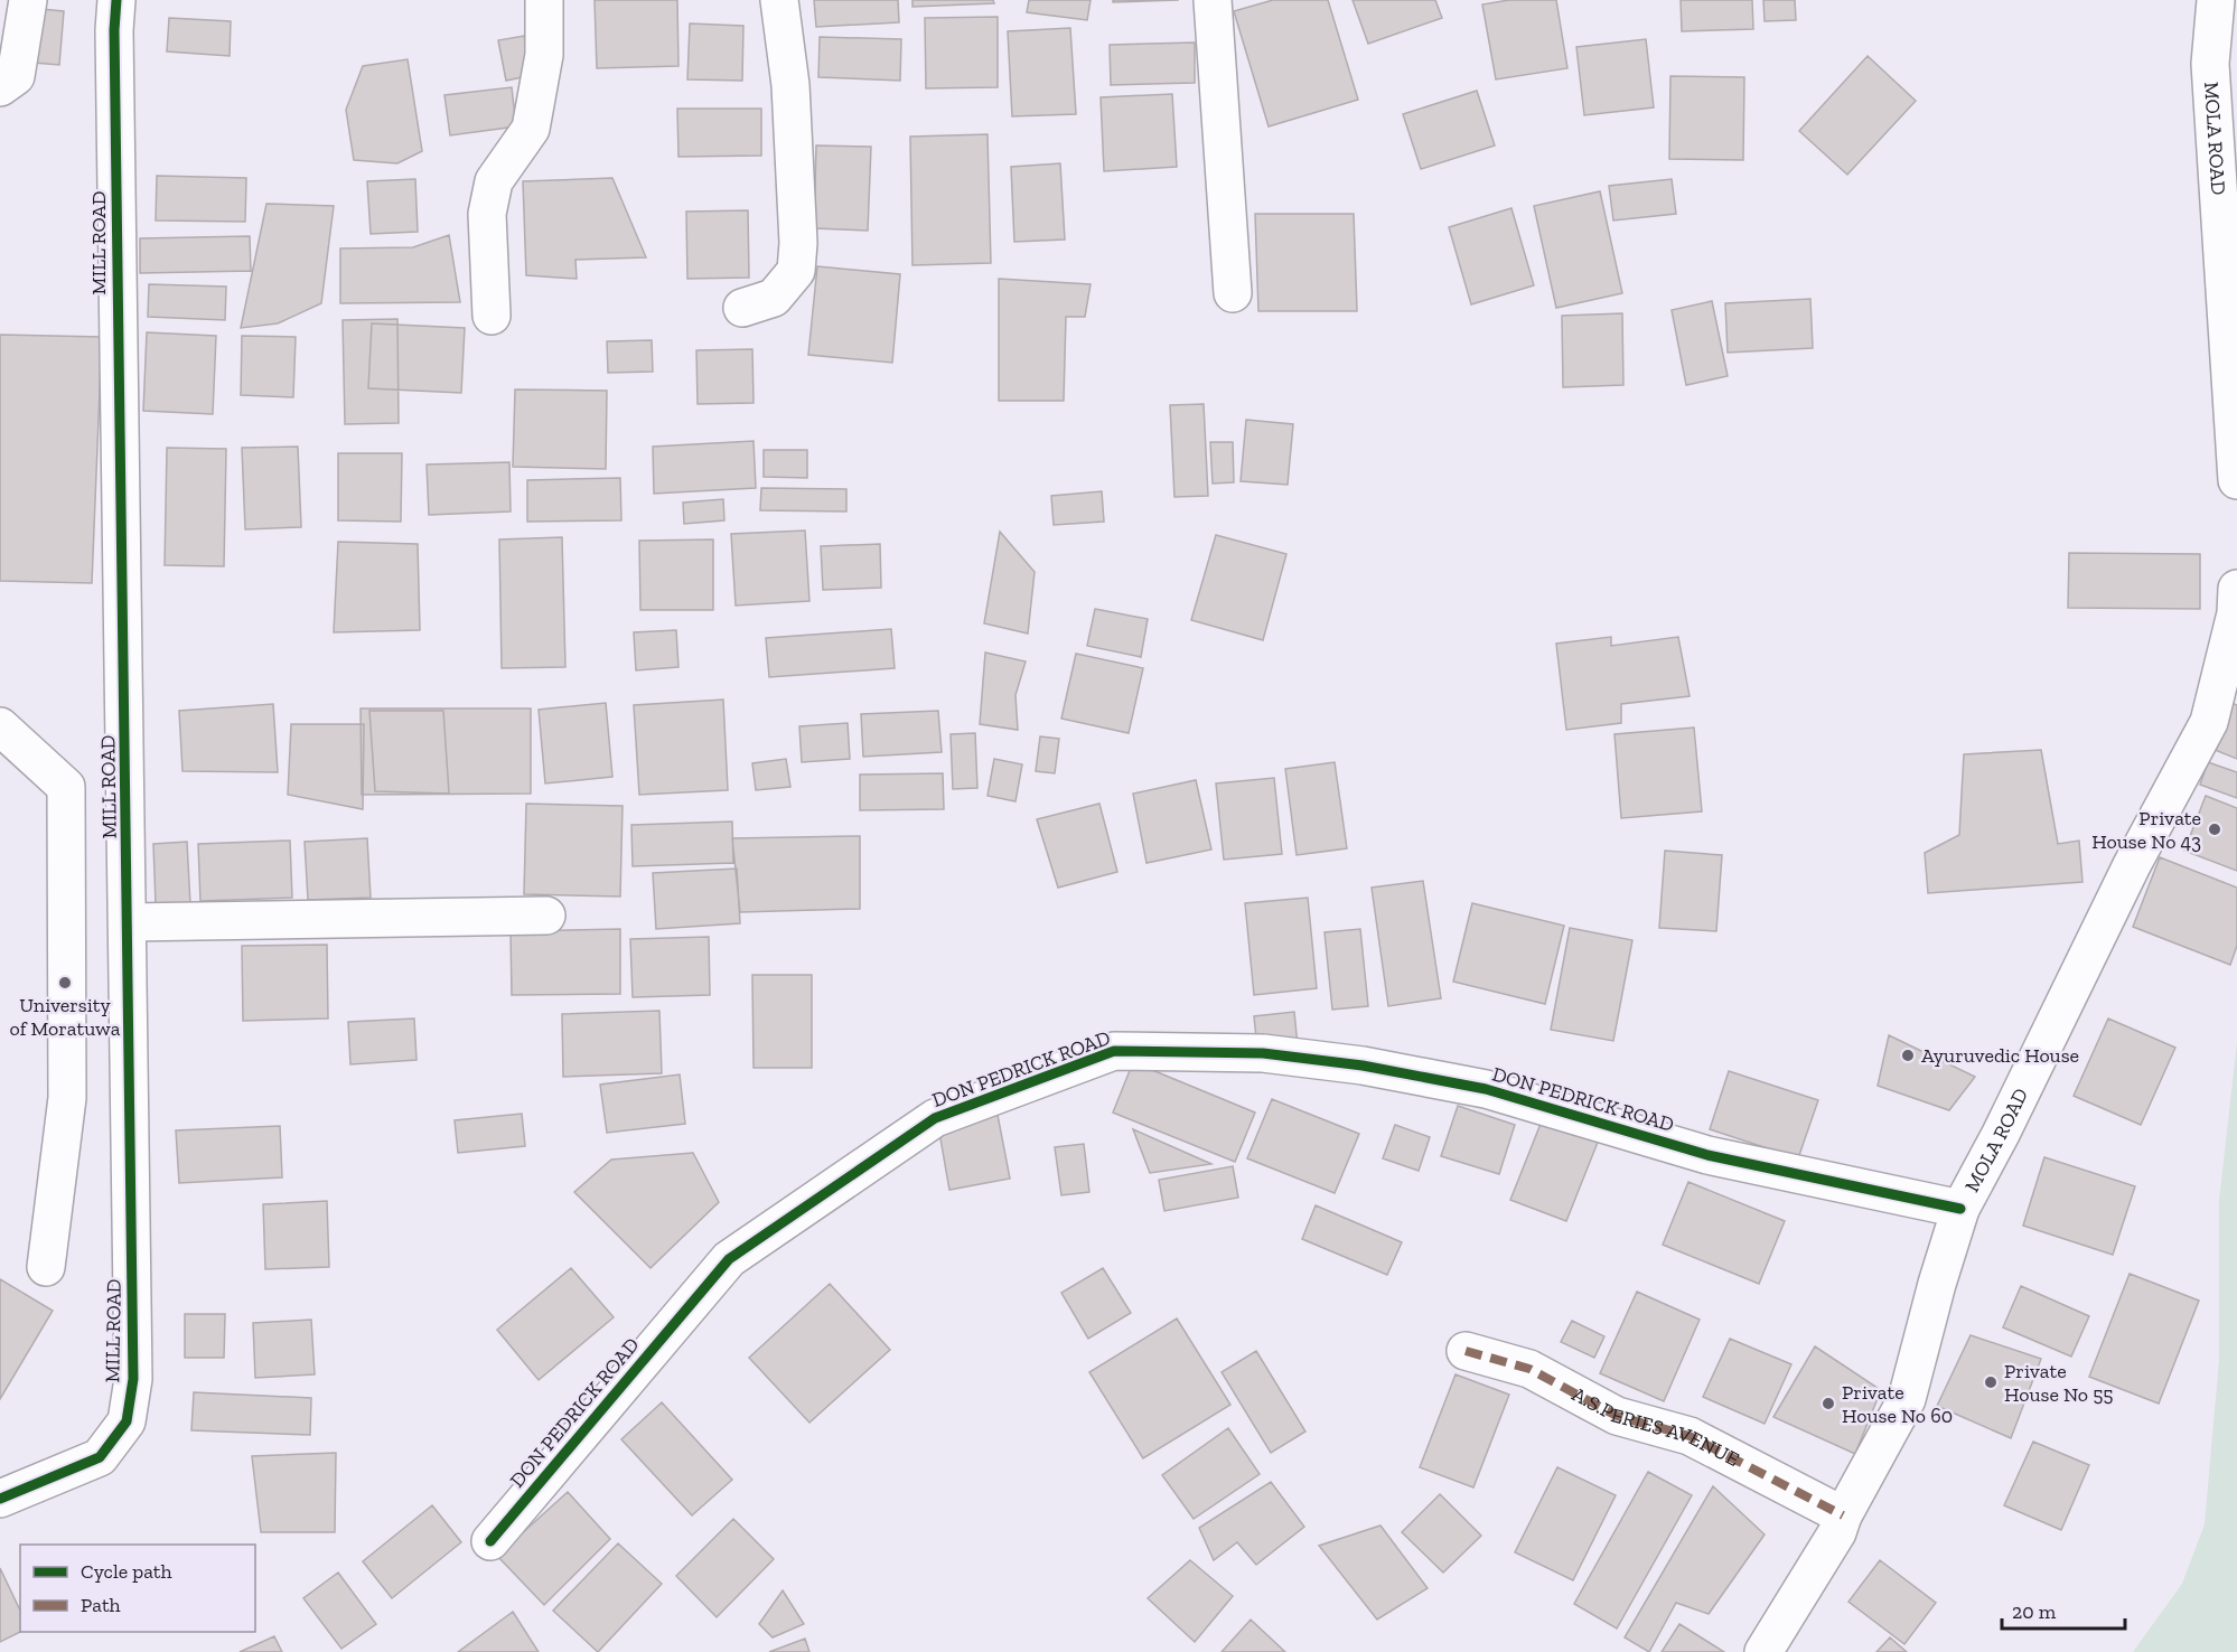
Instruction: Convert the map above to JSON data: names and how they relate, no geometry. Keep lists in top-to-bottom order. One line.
{"streets":{"street":["MOLA ROAD","MILL ROAD","DON PEDRICK ROAD","A.S.PERIES AVENUE"]},"crossings":[["MOLA ROAD","DON PEDRICK ROAD"],["MOLA ROAD","A.S.PERIES AVENUE"]],"places":["Private House No 43","University of Moratuwa","Ayuruvedic House","Private House No 55","Private House No 60"],"legend":["Cycle path","Path"],"scale_bar":"20 m"}
